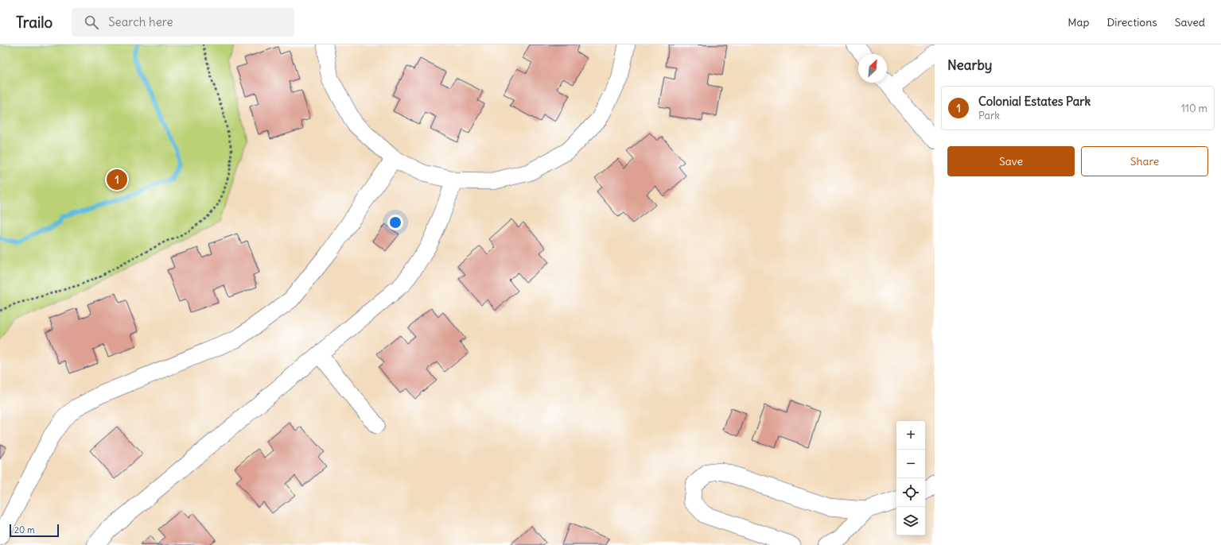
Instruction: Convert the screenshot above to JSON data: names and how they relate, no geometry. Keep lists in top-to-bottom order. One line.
{"scale_bar":"20 m","north":"top right","page":{"header":"Trailo","search":"Search here","nav":["Map","Directions","Saved"],"heading":"Nearby","list":[{"mark":"1","name":"Colonial Estates Park","note":"Park","value":"110 m"}],"buttons":["Save","Share"],"pins":"1","map_buttons":["+","−"],"scale":"20 m"}}
